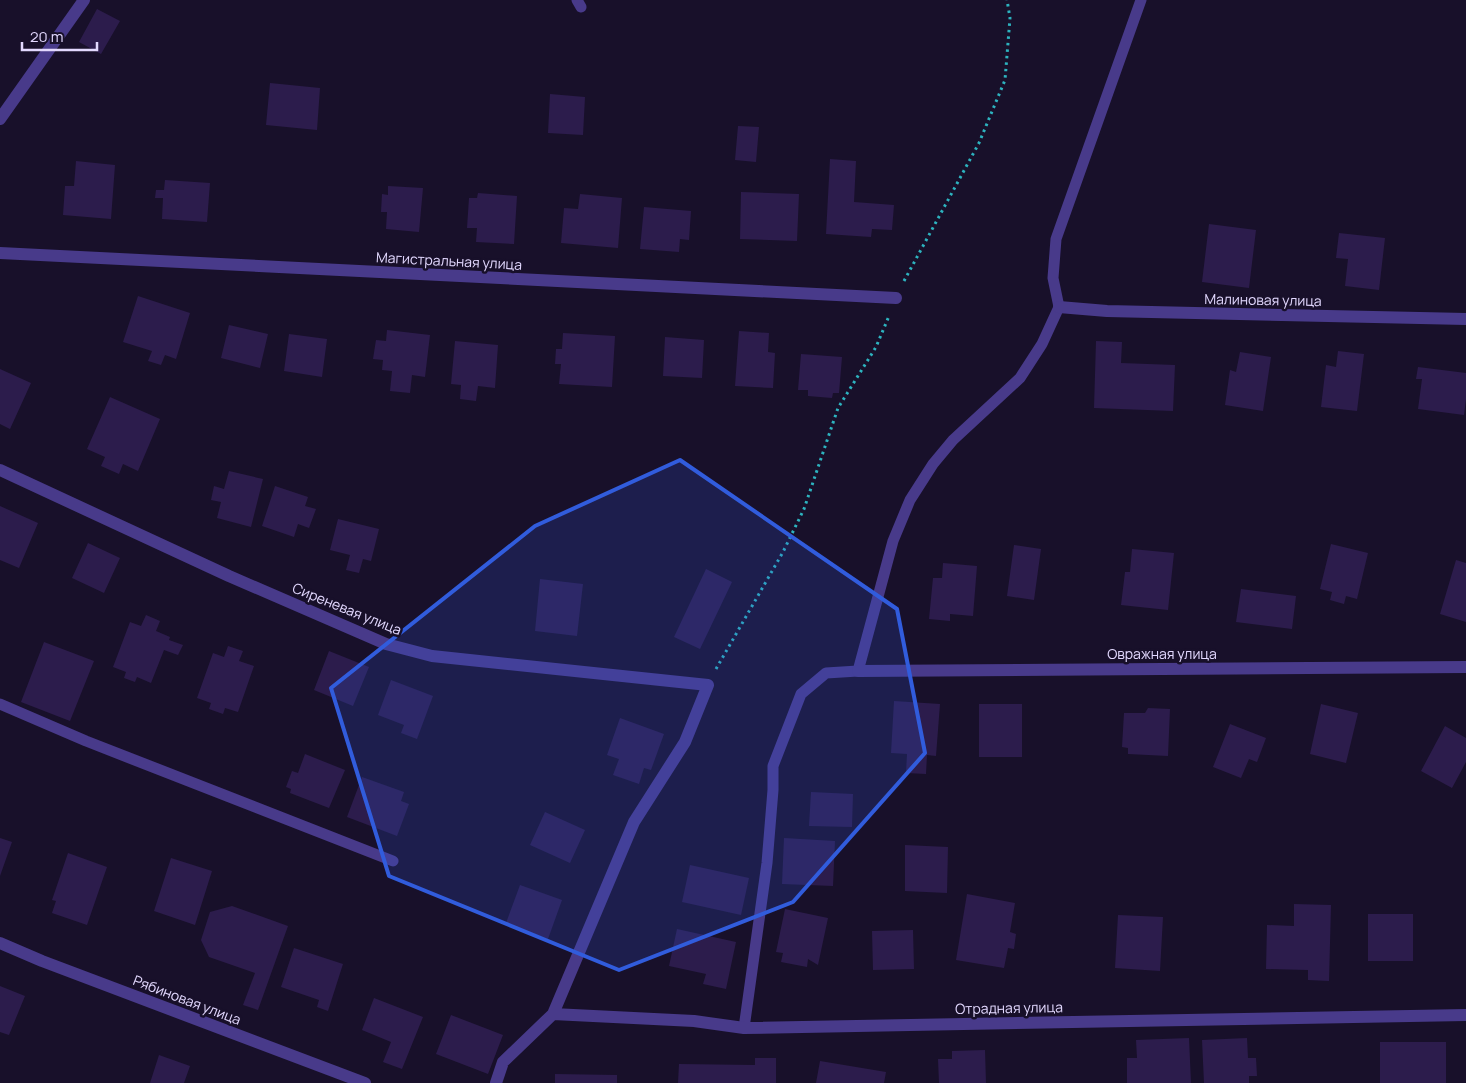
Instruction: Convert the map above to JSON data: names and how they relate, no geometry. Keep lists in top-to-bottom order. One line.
{"streets":{"street":["Магистральная улица","Малиновая улица","Сиреневая улица","Овражная улица","Рябиновая улица","Отрадная улица"]},"scale_bar":"20 m"}
